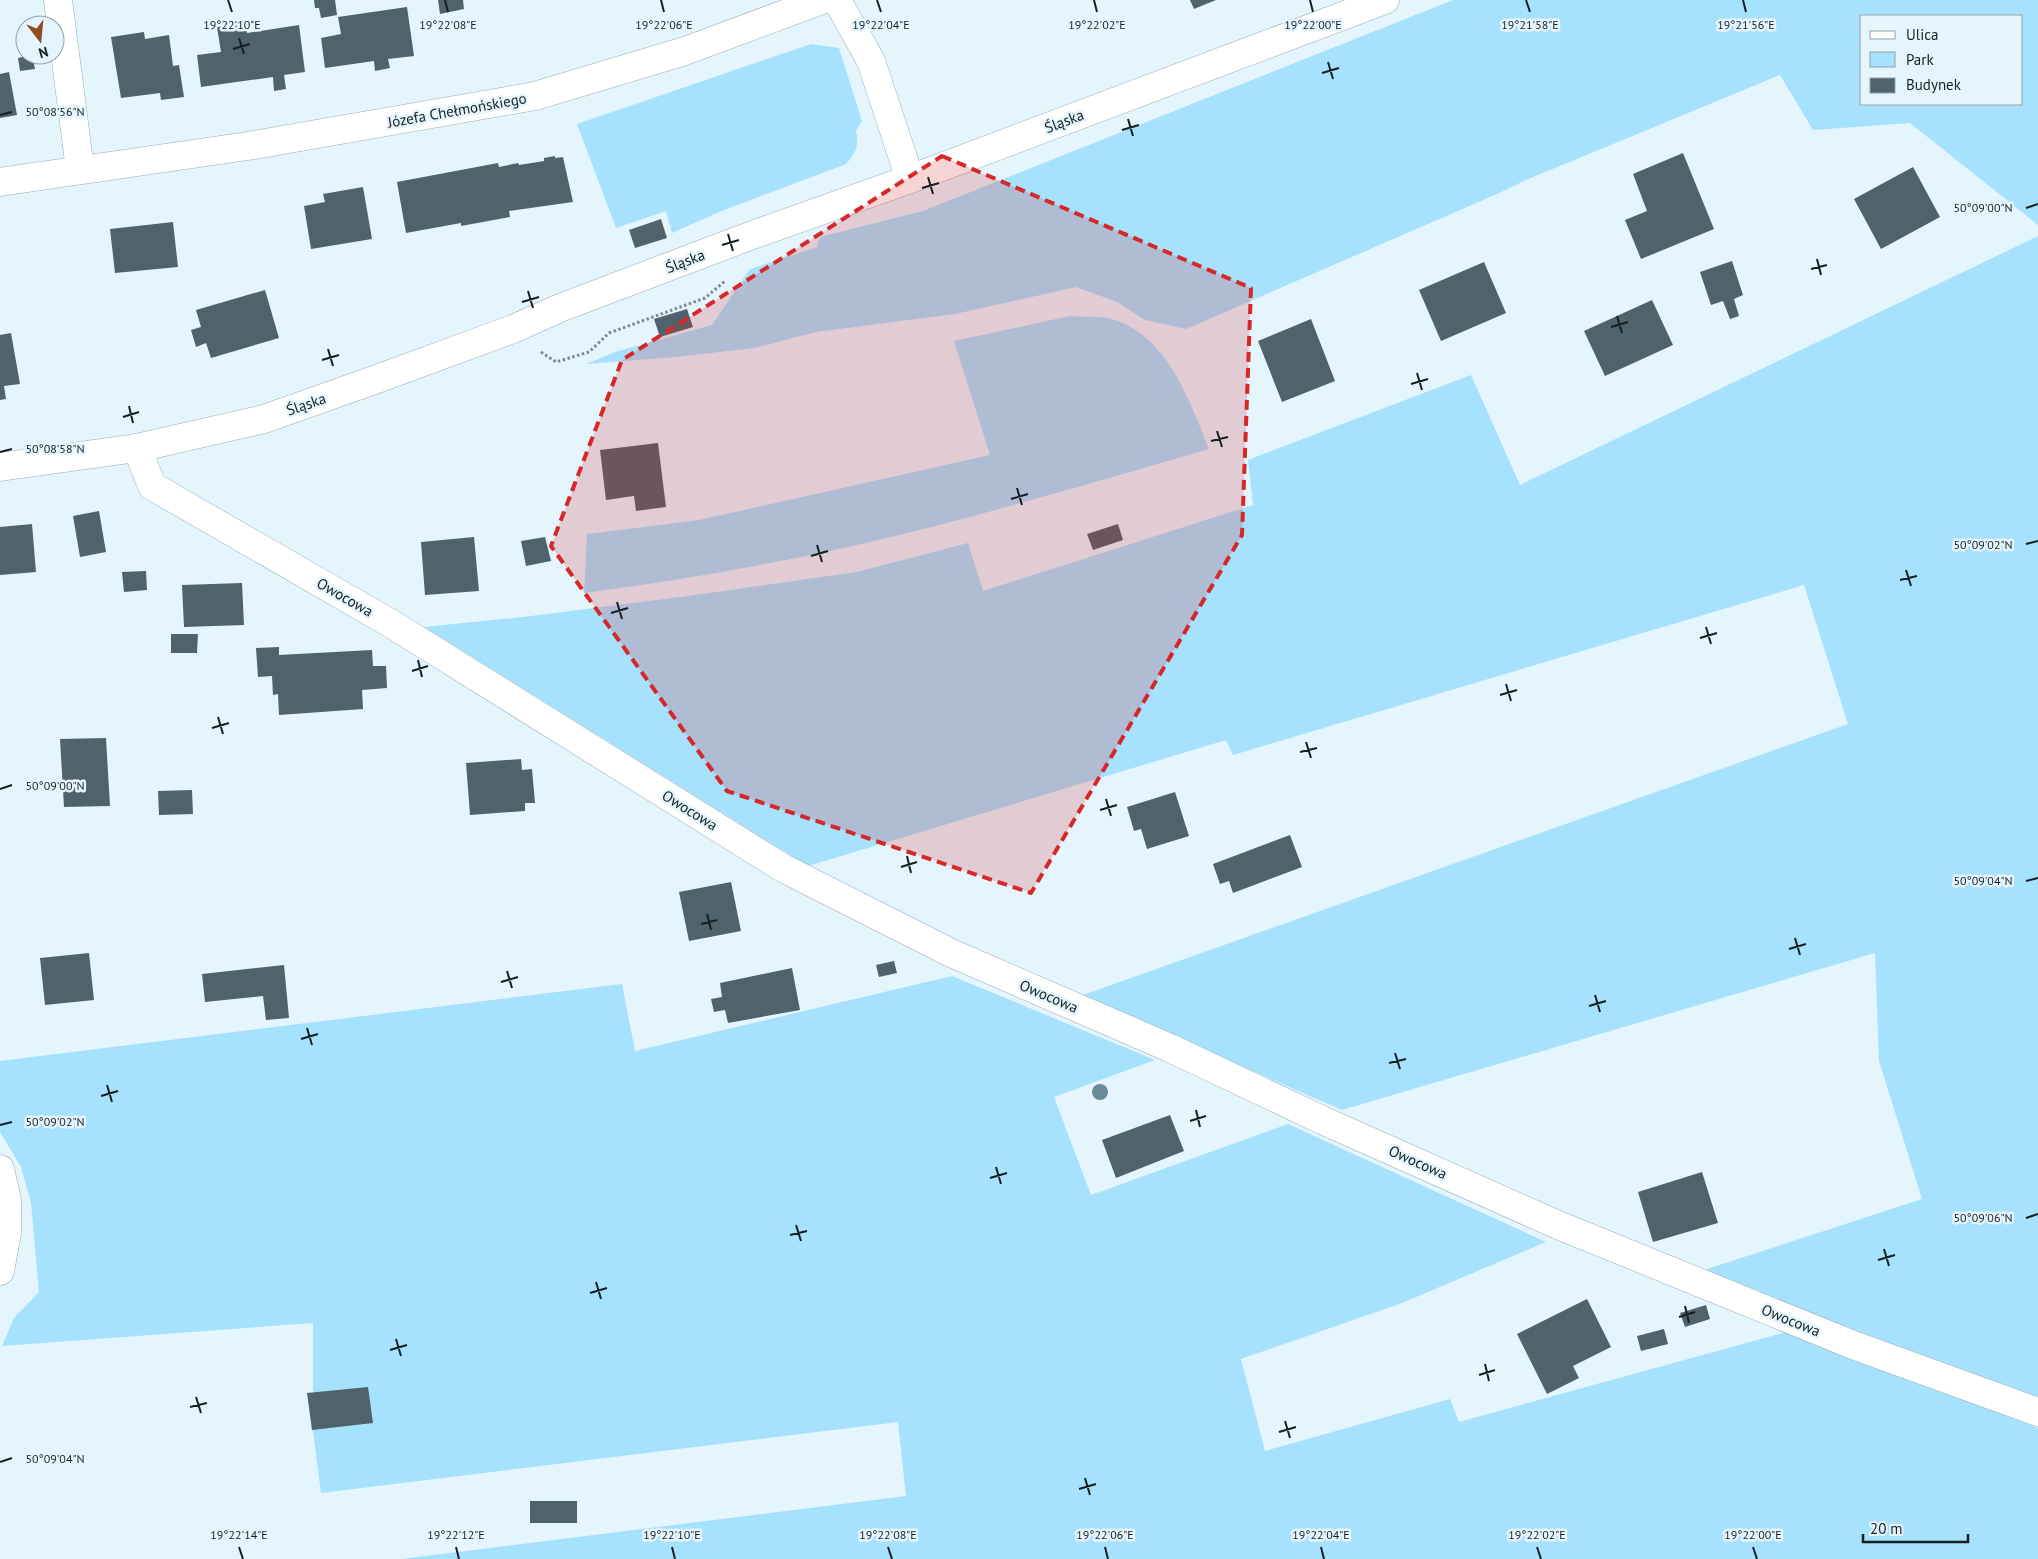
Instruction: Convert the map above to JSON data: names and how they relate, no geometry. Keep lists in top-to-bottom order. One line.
{"streets":{"street":["Józefa Chełmońskiego","Śląska","Owocowa"]},"crossings":[["Śląska","Owocowa"]],"legend":["Ulica","Park","Budynek"],"scale_bar":"20 m","north":"bottom","coordinates":["19°22'10\"E","19°22'08\"E","19°22'06\"E","19°22'04\"E","19°22'02\"E","19°22'00\"E","19°21'58\"E","19°21'56\"E","50°08'56\"N","50°09'00\"N","50°08'58\"N","50°09'02\"N","50°09'04\"N","50°09'06\"N","19°22'14\"E","19°22'12\"E"]}
